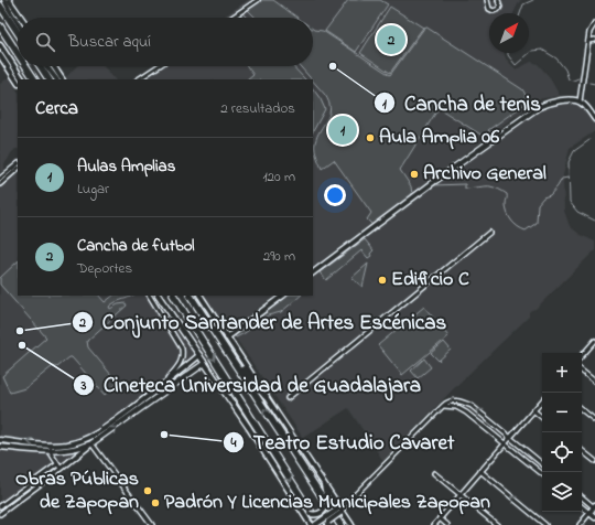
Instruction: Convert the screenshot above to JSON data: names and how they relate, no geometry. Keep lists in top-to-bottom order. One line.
{"places":["Cancha de tenis","Aula Amplia 06","Archivo General","Edificio C","Conjunto Santander de Artes Escénicas","Cineteca Universidad de Guadalajara","Teatro Estudio Cavaret","Obras Públicas de Zapopan","Padrón Y Licencias Municipales Zapopan"],"north":"top right","page":{"search":"Buscar aquí","pins":["2","1"],"heading":["Cerca","2 resultados"],"list":[{"mark":"1","name":"Aulas Amplias","note":"Lugar","value":"120 m"},{"mark":"2","name":"Cancha de futbol","note":"Deportes","value":"290 m"}],"map_buttons":["+","−"]}}
